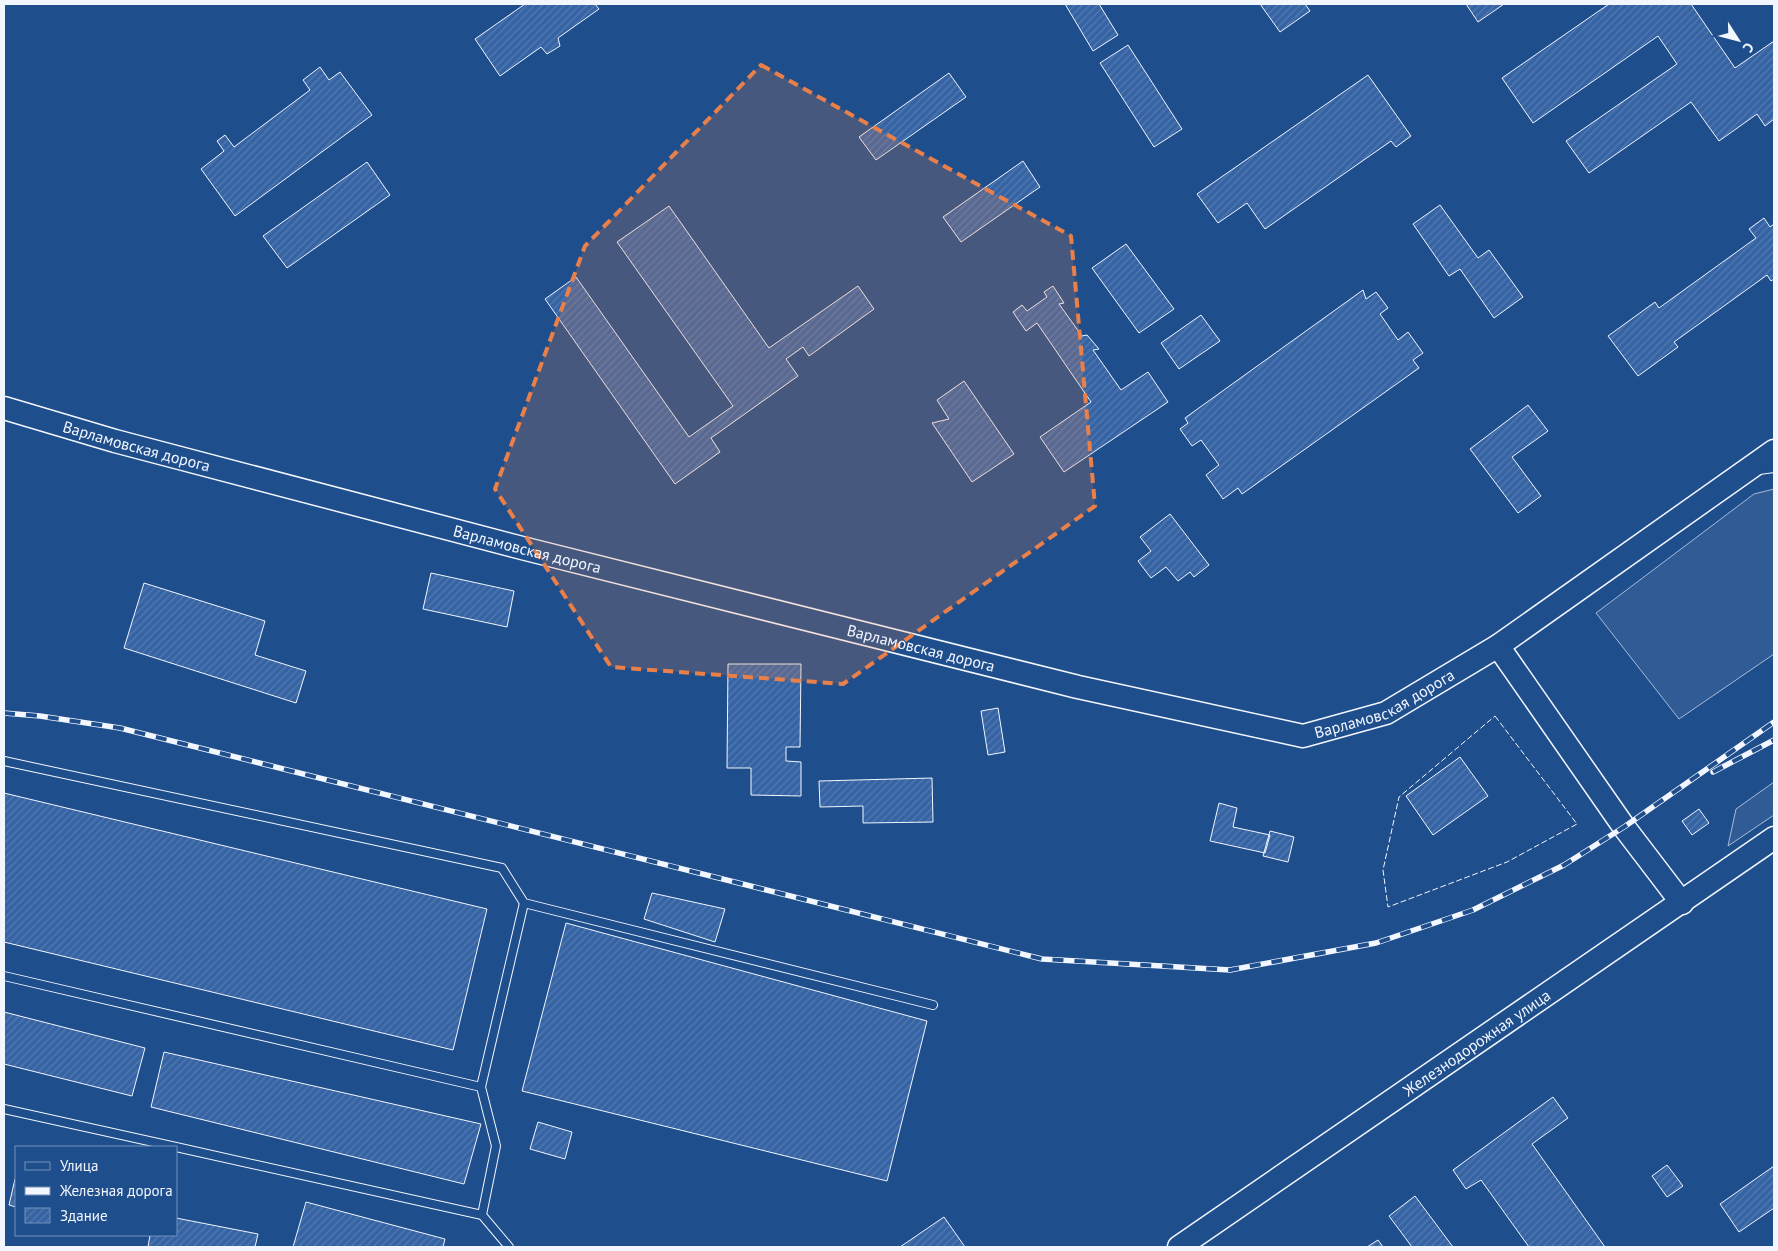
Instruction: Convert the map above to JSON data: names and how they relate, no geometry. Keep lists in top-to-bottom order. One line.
{"streets":{"street":["Варламовская дорога","Железнодорожная улица"]},"legend":["Улица","Железная дорога","Здание"],"north":"bottom right"}
